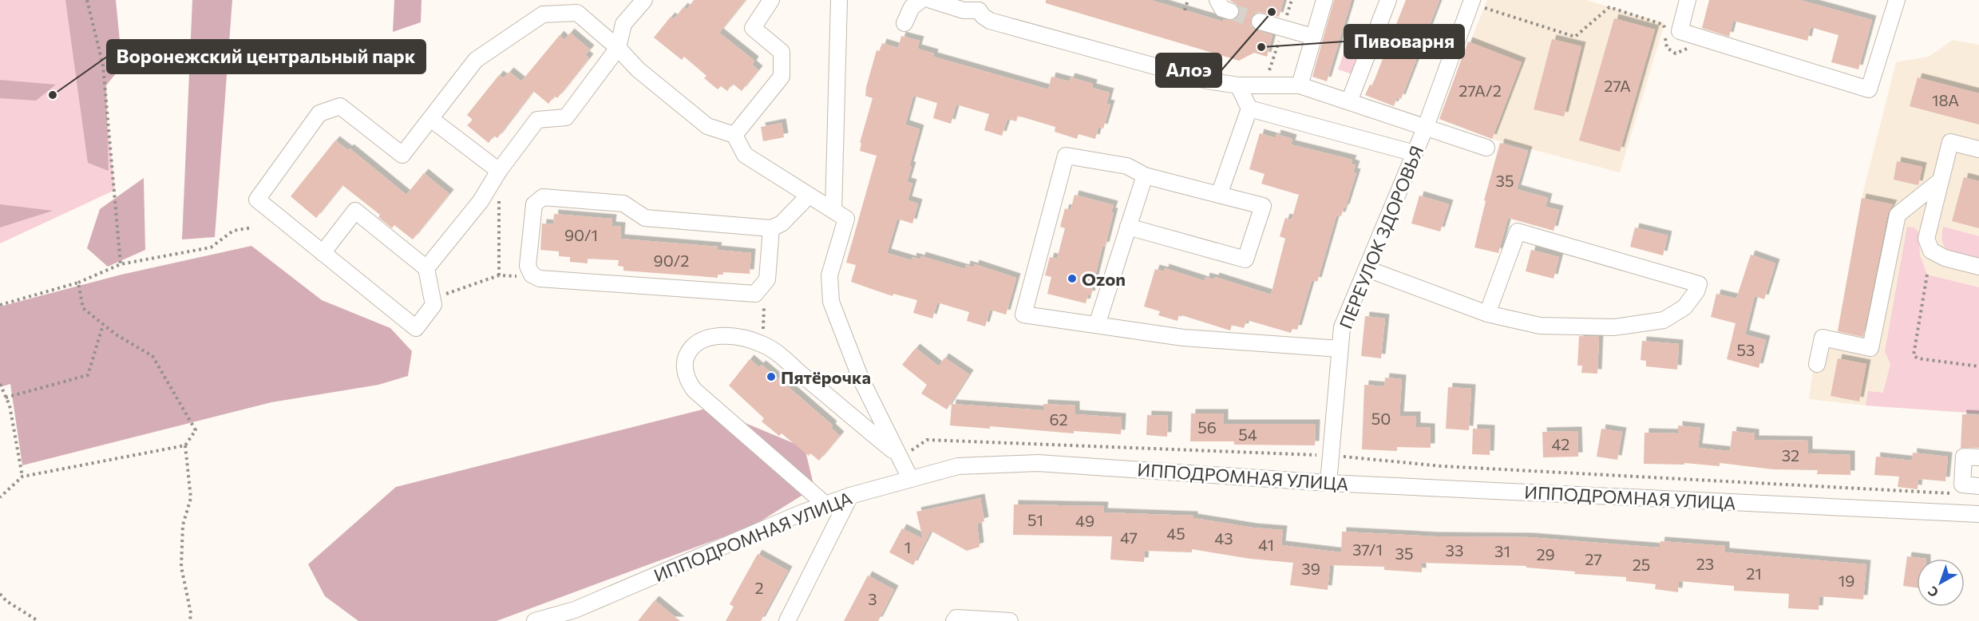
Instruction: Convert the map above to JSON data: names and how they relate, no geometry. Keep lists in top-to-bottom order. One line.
{"streets":{"street":["ПЕРЕУЛОК ЗДОРОВЬЯ","ИППОДРОМНАЯ УЛИЦА"]},"crossings":[["ПЕРЕУЛОК ЗДОРОВЬЯ","ИППОДРОМНАЯ УЛИЦА"]],"places":["Алоэ","Пивоварня","Воронежский центральный парк","Ozon","Пятёрочка"],"house_numbers":["27А","27А/2","18А","35","90/1","90/2","53","50","62","56","54","42","32","51","49","45","47","43","41","1","37/1","33","31","35","29","27","23","25","39","21","19","2","3"],"north":"bottom left"}
